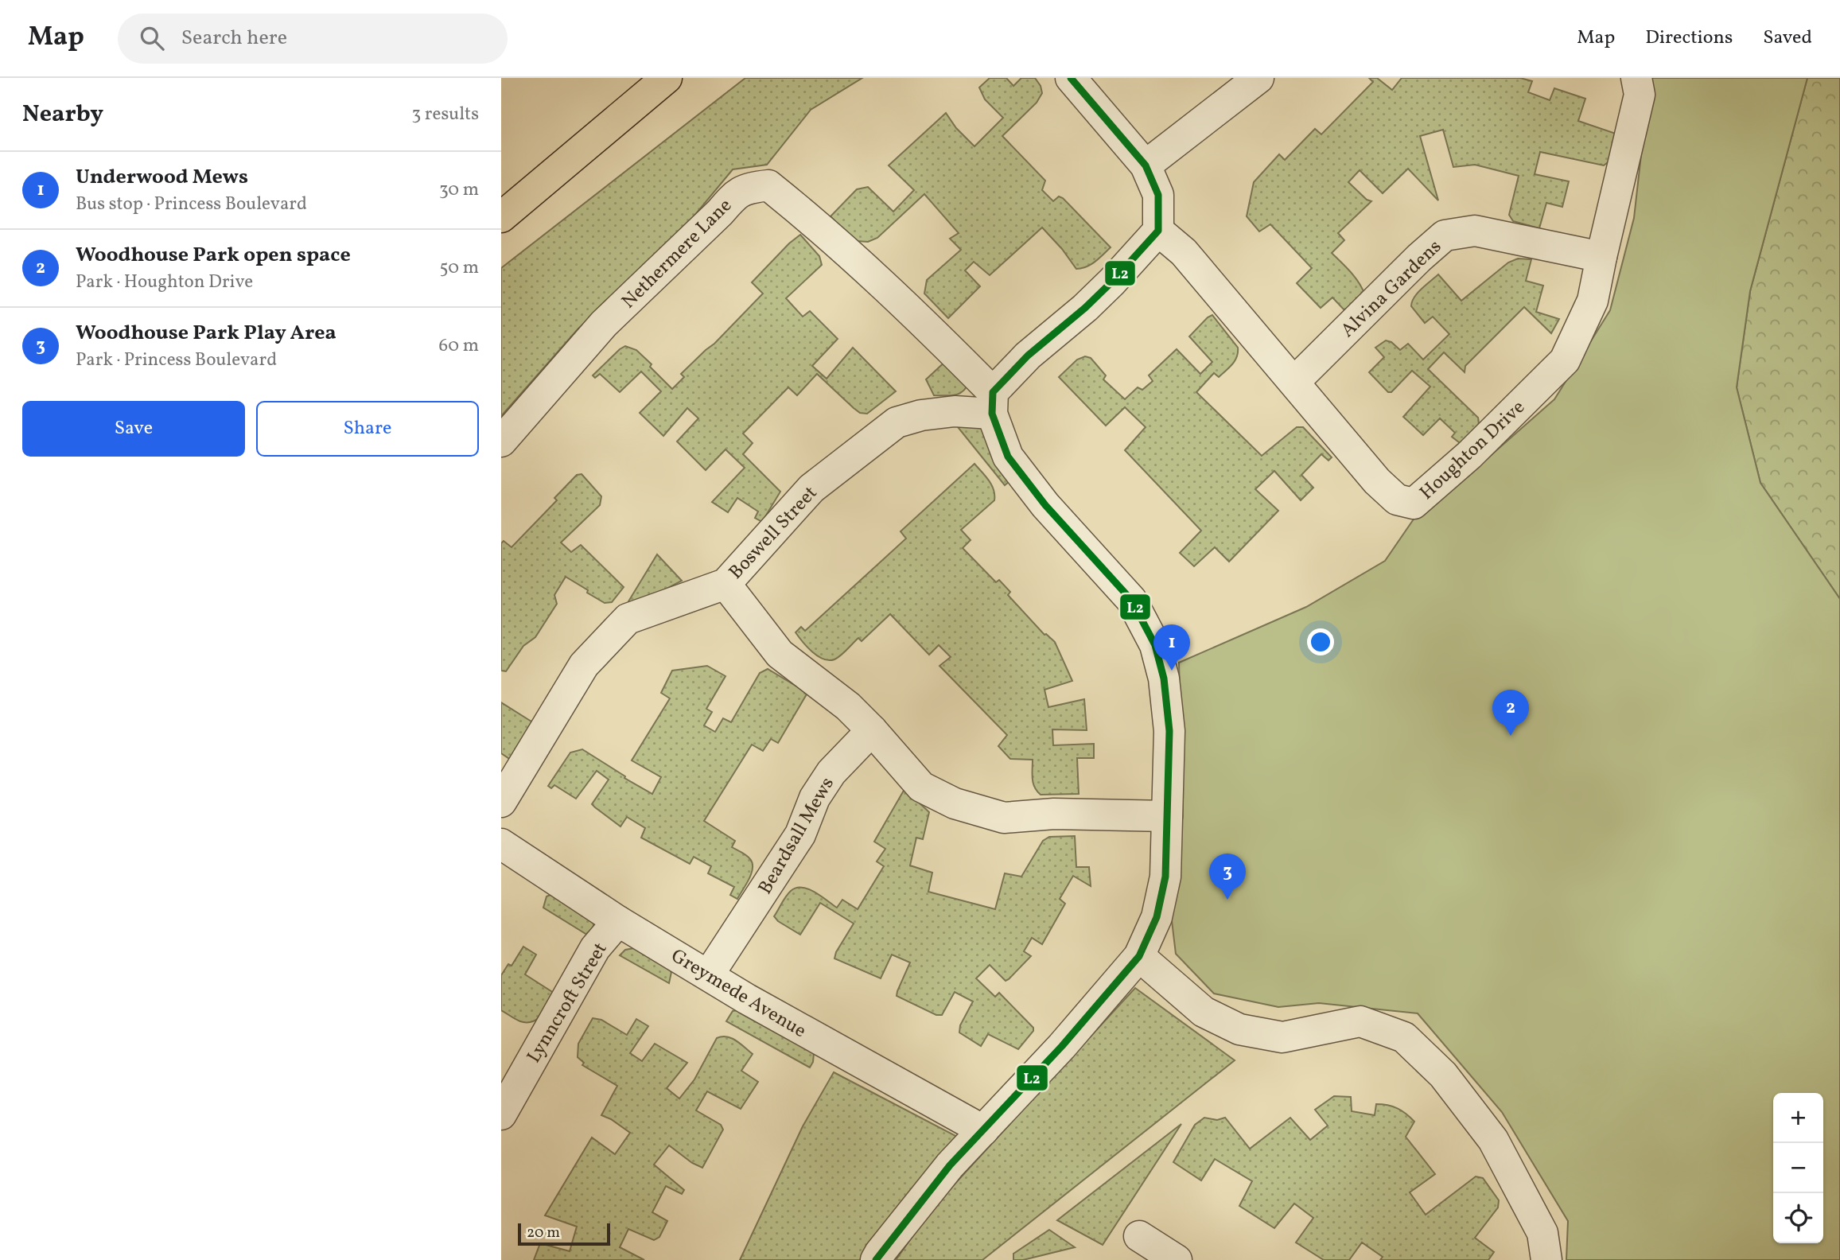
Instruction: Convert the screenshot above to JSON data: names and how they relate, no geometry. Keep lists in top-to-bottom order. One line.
{"streets":{"street":["Nethermere Lane","Alvina Gardens","Houghton Drive","Boswell Street","Beardsall Mews","Greymede Avenue","Lynncroft Street"]},"crossings":[["Nethermere Lane","Boswell Street"],["Alvina Gardens","Houghton Drive"],["Beardsall Mews","Greymede Avenue"],["Greymede Avenue","Lynncroft Street"]],"lines":["transit line L2"],"scale_bar":"20 m","page":{"header":"Map","search":"Search here","nav":["Map","Directions","Saved"],"heading":["Nearby","3 results"],"list":[{"mark":"1","name":"Underwood Mews","note":"Bus stop · Princess Boulevard","value":"30 m"},{"mark":"2","name":"Woodhouse Park open space","note":"Park · Houghton Drive","value":"50 m"},{"mark":"3","name":"Woodhouse Park Play Area","note":"Park · Princess Boulevard","value":"60 m"}],"buttons":["Save","Share"],"pins":["1","2","3"],"map_buttons":["+","−"],"scale":"20 m"}}
